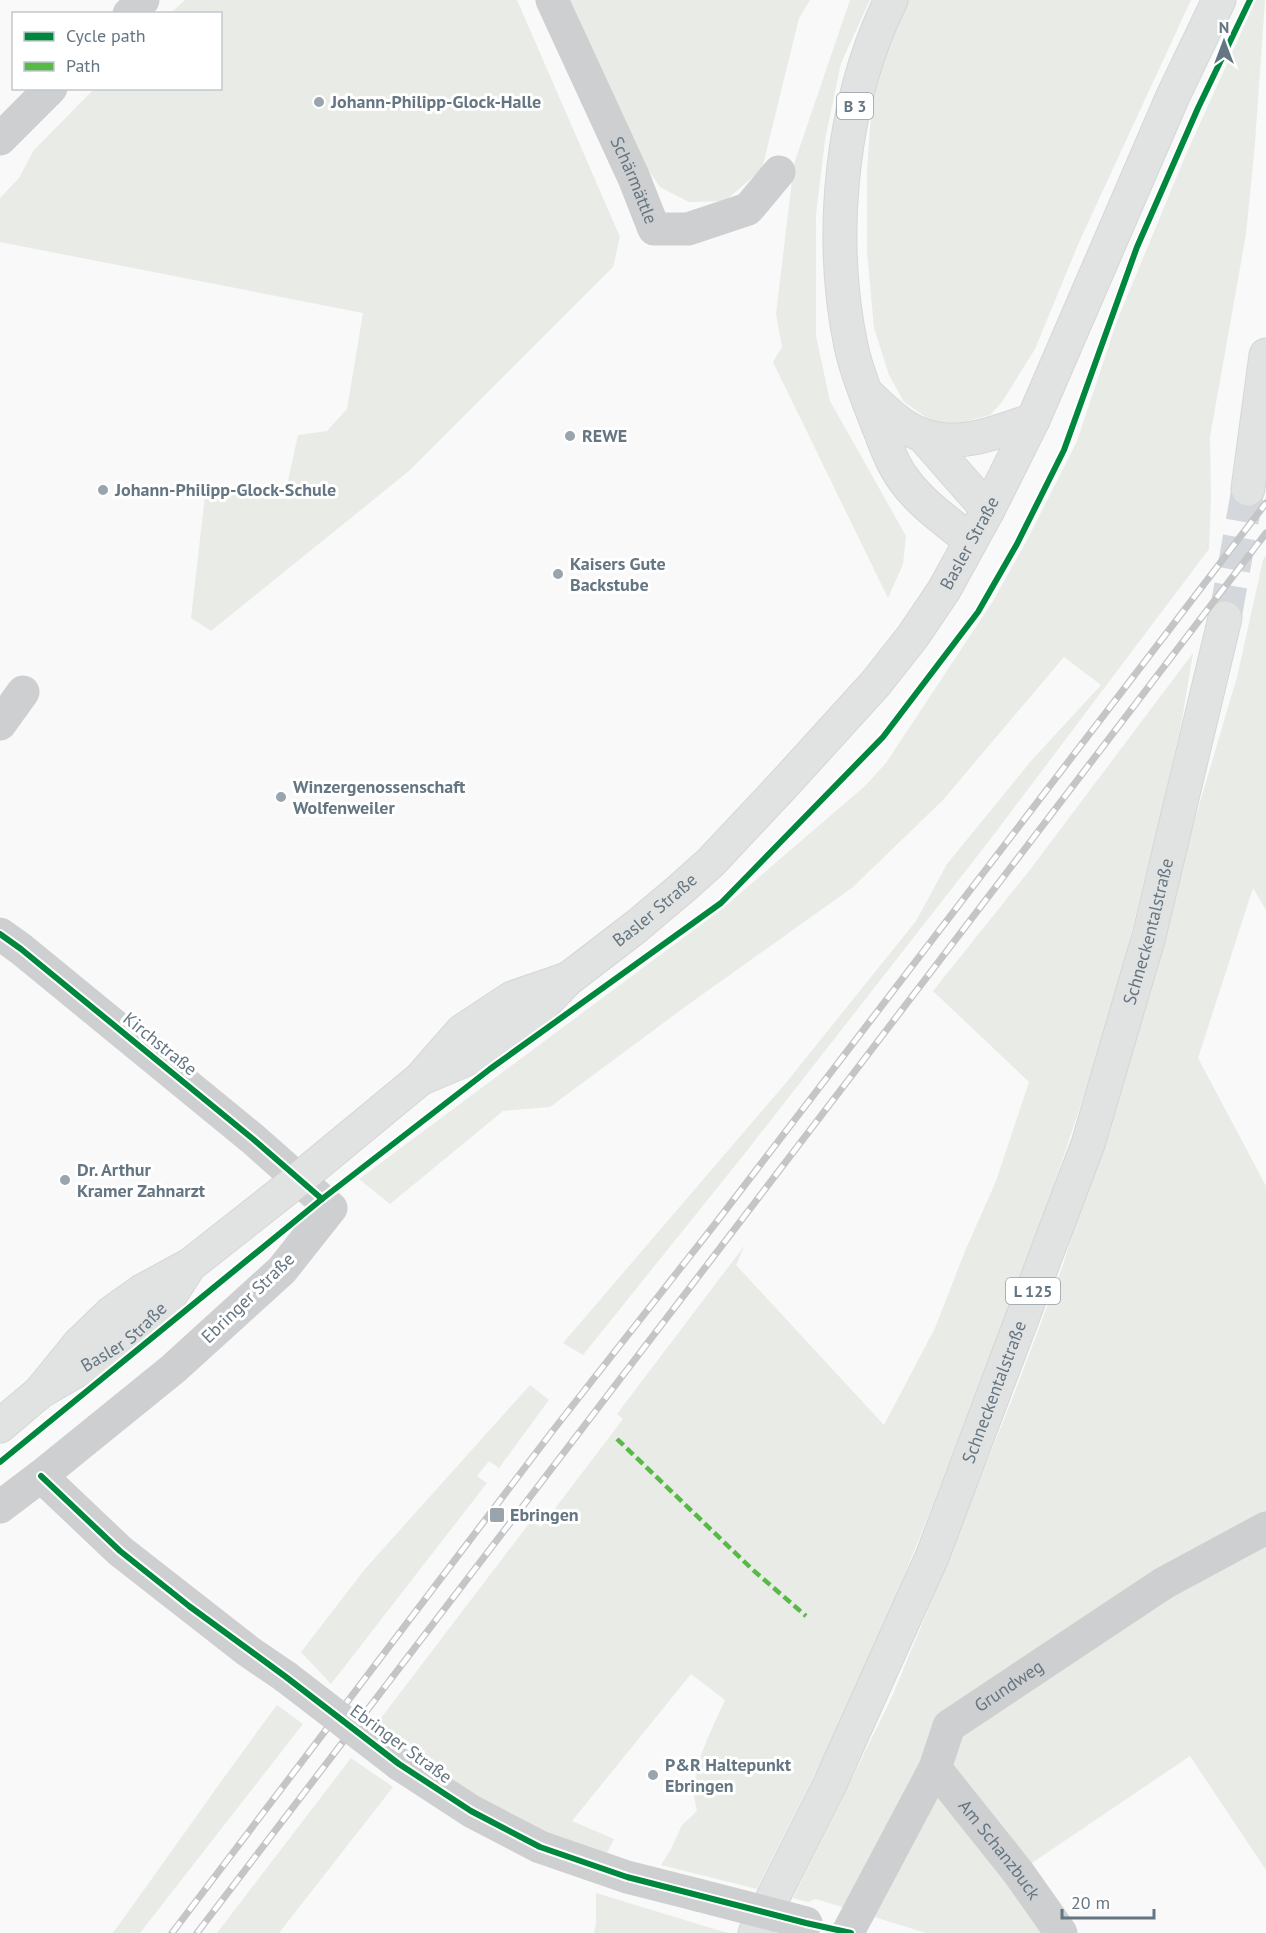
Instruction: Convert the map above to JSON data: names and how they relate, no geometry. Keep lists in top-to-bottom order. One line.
{"streets":{"main road":["B 3","Basler Straße","Schneckentalstraße","L 125"],"street":["Schärmättle","Kirchstraße","Ebringer Straße","Grundweg","Am Schanzbuck"]},"crossings":[["B 3","Basler Straße"],["Basler Straße","Kirchstraße"],["Basler Straße","Ebringer Straße"],["Kirchstraße","Ebringer Straße"],["Ebringer Straße","Grundweg"],["Grundweg","Am Schanzbuck"]],"places":{"other":["Johann-Philipp-Glock-Halle","REWE","Johann-Philipp-Glock-Schule","Kaisers Gute Backstube","Winzergenossenschaft Wolfenweiler","Dr. Arthur Kramer Zahnarzt","P&R Haltepunkt Ebringen"],"transit":["Ebringen"]},"legend":["Cycle path","Path"],"scale_bar":"20 m","north":"top"}
